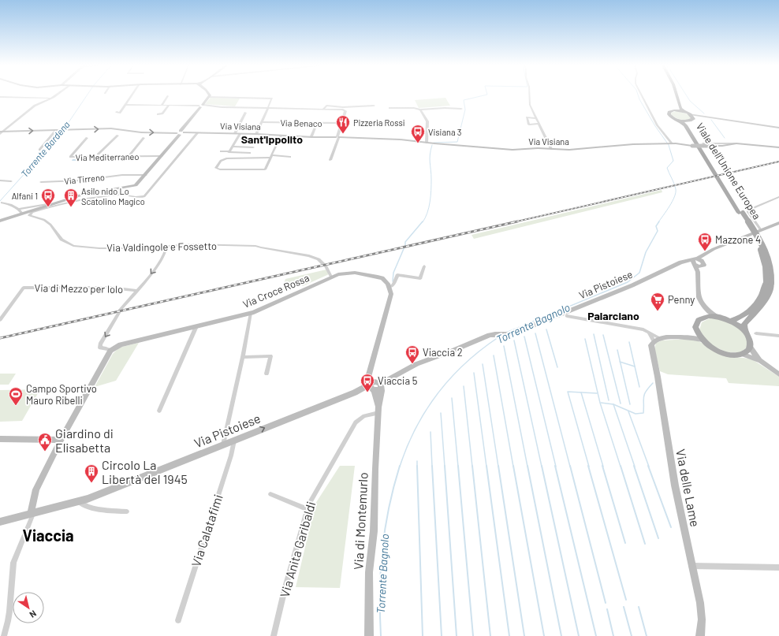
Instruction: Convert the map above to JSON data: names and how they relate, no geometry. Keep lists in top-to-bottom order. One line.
{"streets":{"main road":["Viale dell'Unione Europea"],"street":["Via Benaco","Via Visiana","Via Mediterraneo","Via Tirreno","Via Valdingole e Fossetto","Via Pistoiese","Via di Mezzo per Iolo","Via Croce Rossa","Via delle Lame","Via di Montemurlo","Via Calatafimi","Via Anita Garibaldi"]},"crossings":[["Via Visiana","Via Valdingole e Fossetto"],["Via Valdingole e Fossetto","Via Croce Rossa"],["Via Pistoiese","Via di Montemurlo"],["Via Pistoiese","Via Calatafimi"],["Via Croce Rossa","Via di Montemurlo"],["Via di Montemurlo","Via Anita Garibaldi"]],"districts":["Sant'Ippolito","Palarciano","Viaccia"],"water":["Torrente Bardena","Torrente Bagnolo"],"places":{"restaurant":["Pizzeria Rossi"],"bus stop":["Visiana 3","Alfani 1","Mazzone 4","Viaccia 2","Viaccia 5"],"building":["Asilo nido Lo Scatolino Magico","Circolo La Libertà del 1945"],"supermarket":["Penny"],"sports":["Campo Sportivo Mauro Ribelli"],"public building":["Giardino di Elisabetta"]},"north":"bottom right"}
